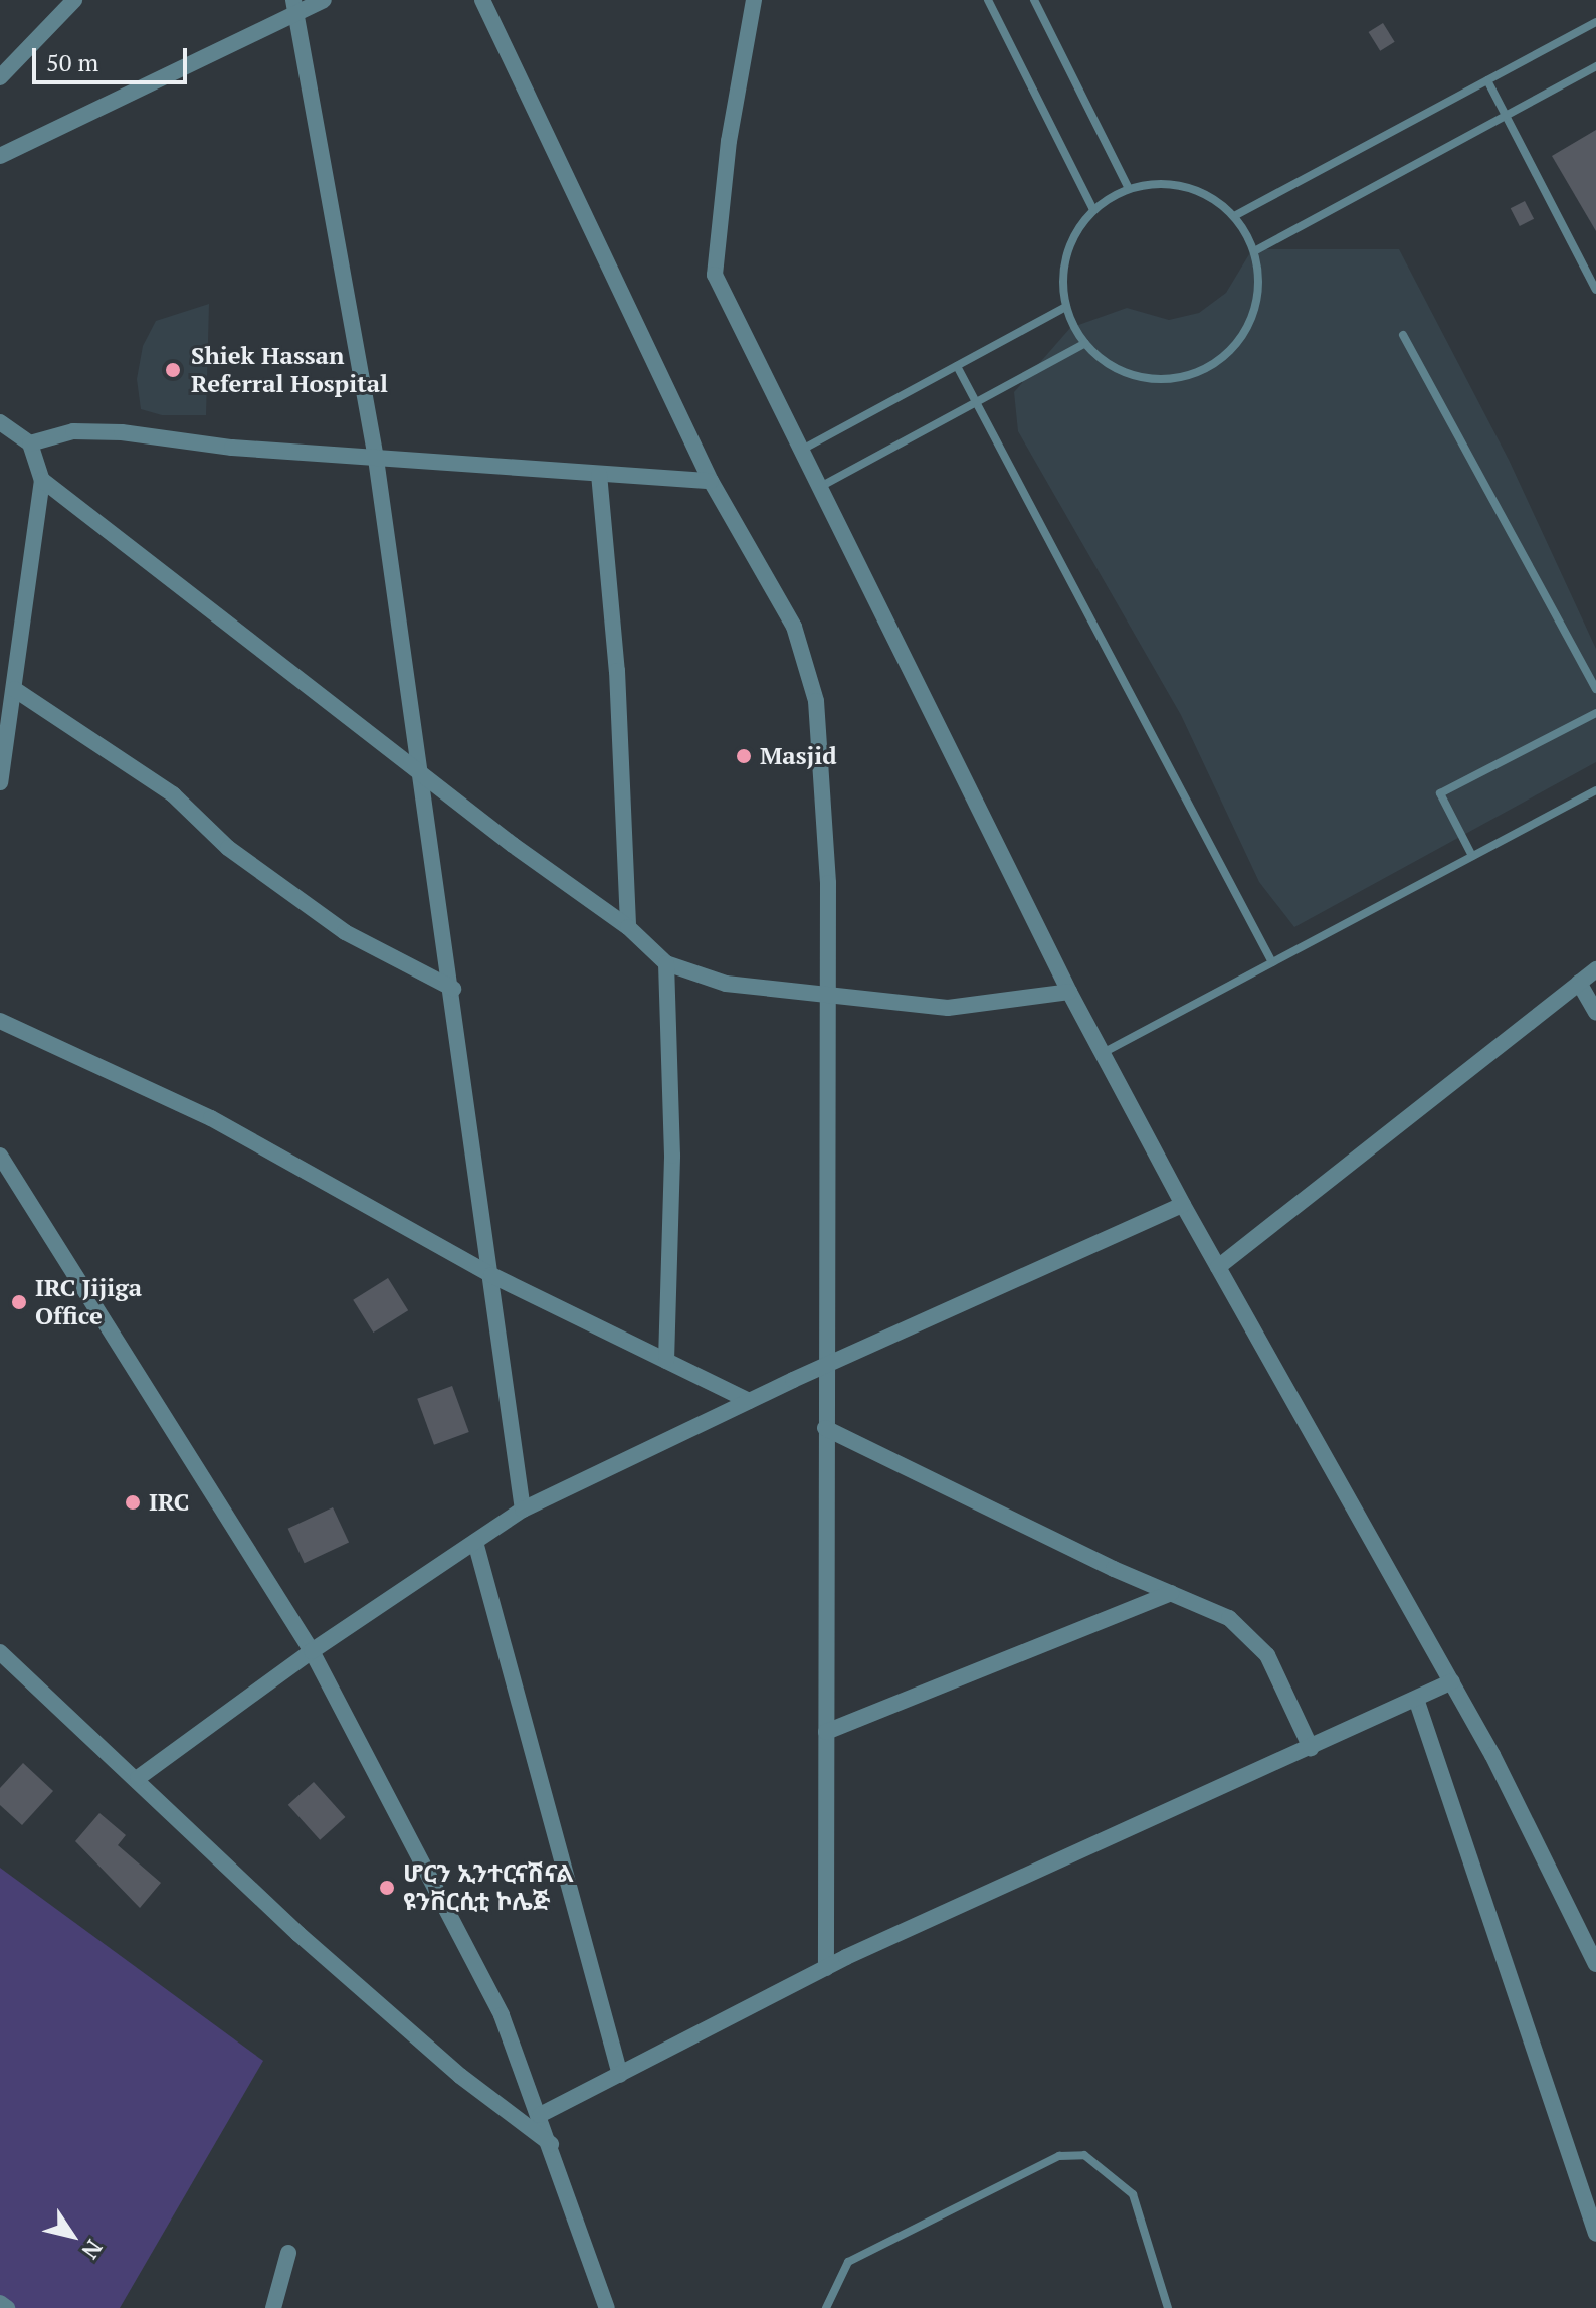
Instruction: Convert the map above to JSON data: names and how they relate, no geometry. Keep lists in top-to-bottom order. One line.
{"places":["Shiek Hassan Referral Hospital","Masjid","IRC Jijiga Office","IRC","ሆርን ኢንተርናሽናል ዩንቨርሲቲ ኮሌጅ"],"scale_bar":"50 m","north":"bottom right"}
